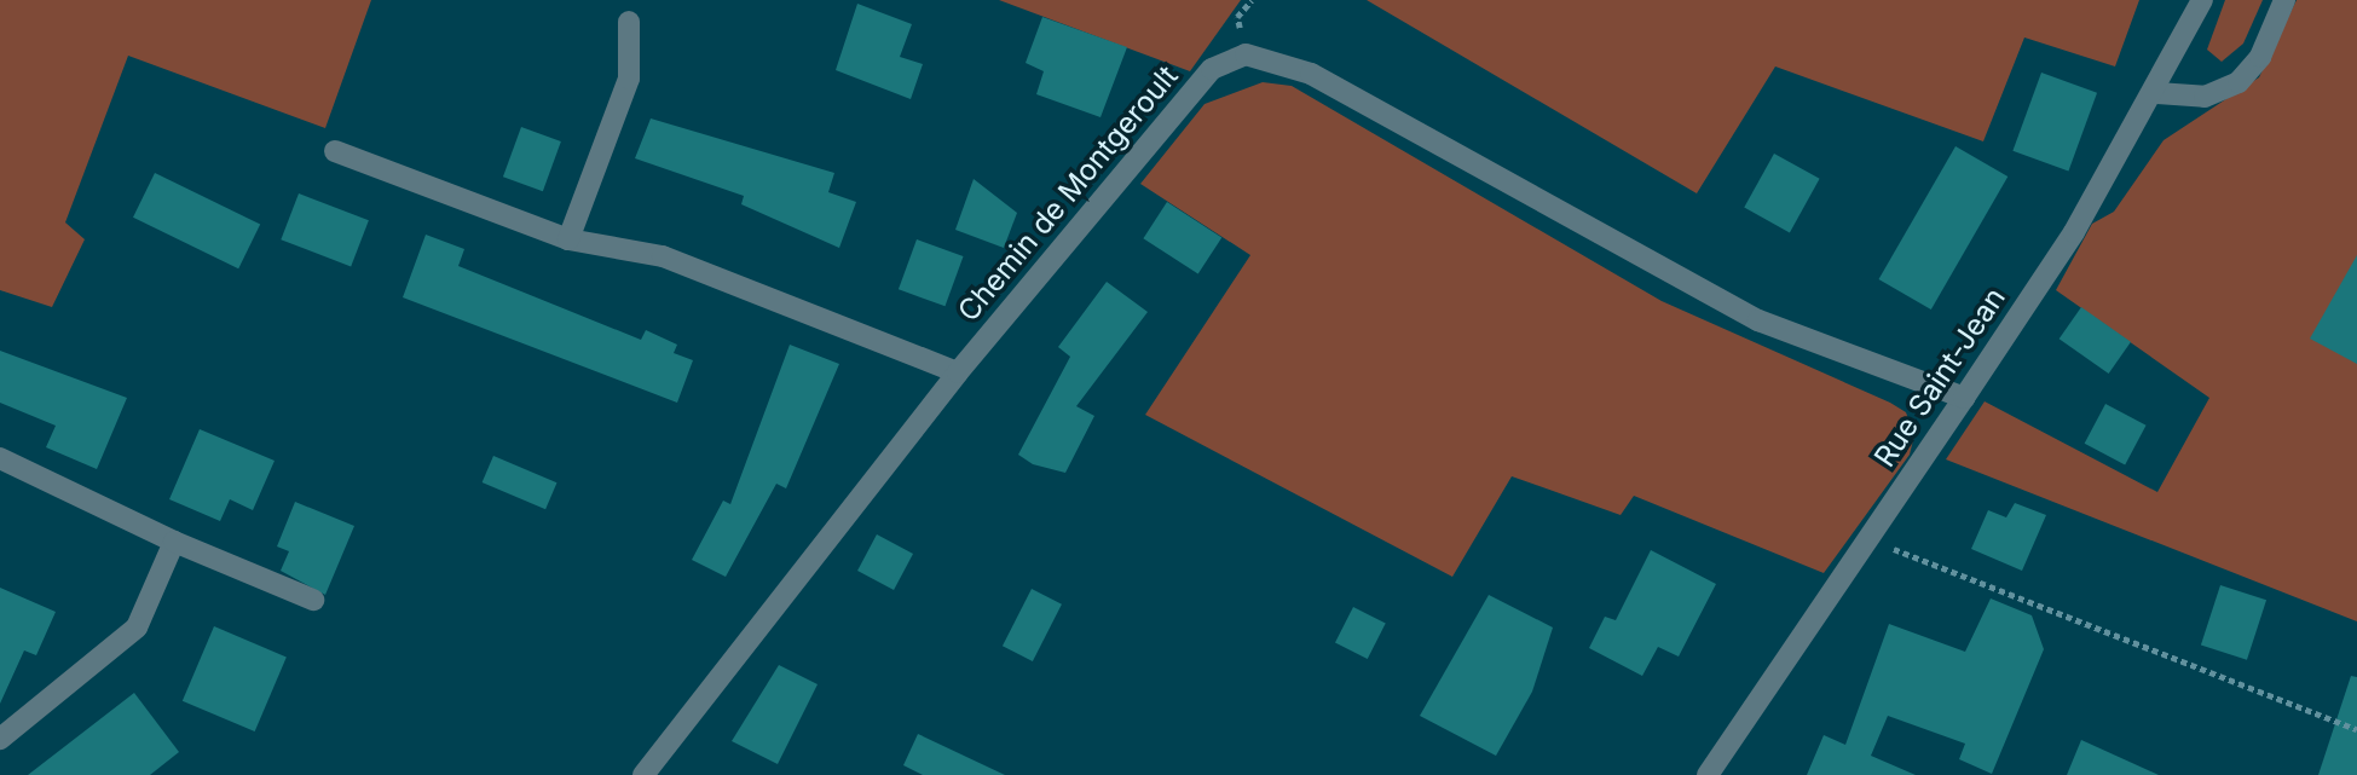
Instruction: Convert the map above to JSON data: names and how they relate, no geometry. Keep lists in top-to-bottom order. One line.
{"streets":{"street":["Chemin de Montgeroult","Rue Saint-Jean"]},"crossings":[["Chemin de Montgeroult","Rue Saint-Jean"]]}
